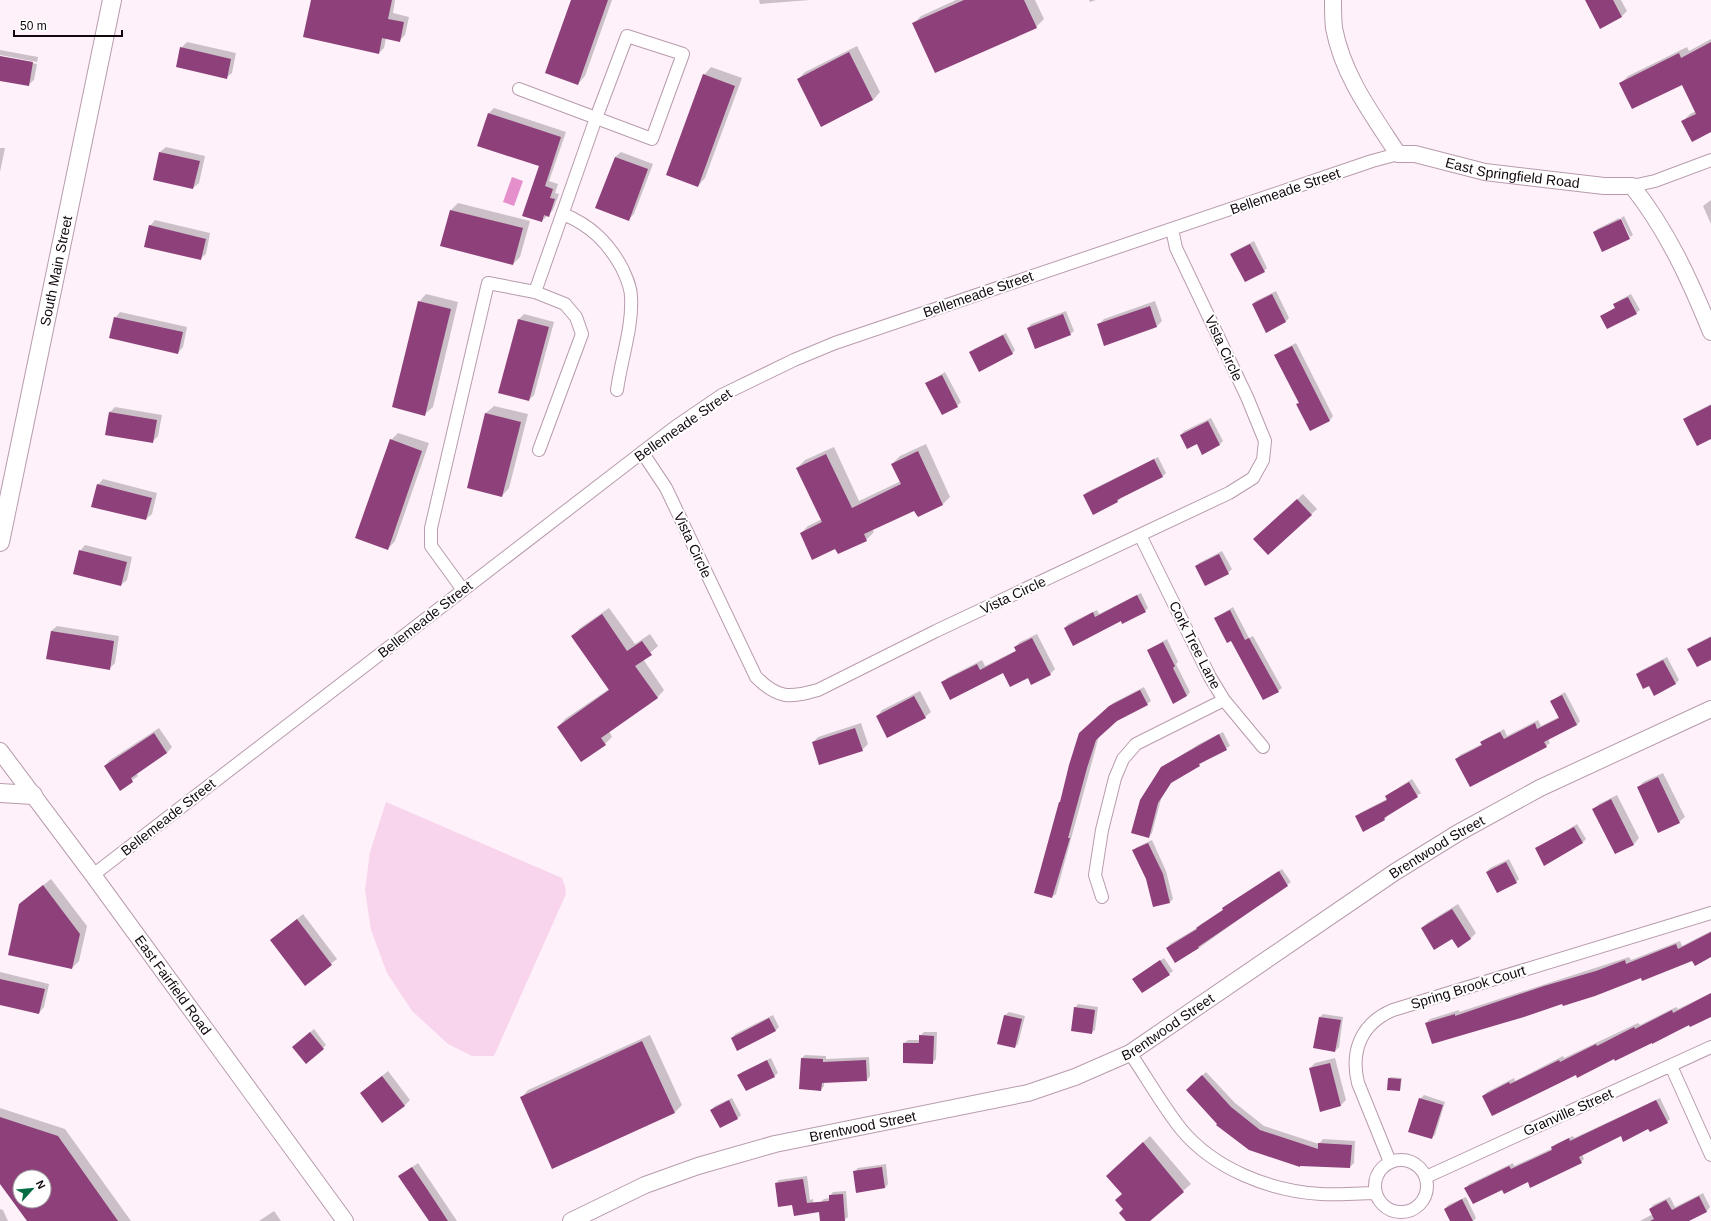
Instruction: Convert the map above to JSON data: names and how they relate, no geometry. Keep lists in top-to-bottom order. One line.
{"streets":{"main road":["East Springfield Road","South Main Street","Brentwood Street","East Fairfield Road"],"street":["Bellemeade Street","Vista Circle","Cork Tree Lane","Spring Brook Court","Granville Street"]},"crossings":[["East Springfield Road","Bellemeade Street"],["Bellemeade Street","Vista Circle"],["Bellemeade Street","East Fairfield Road"],["Vista Circle","Cork Tree Lane"],["Spring Brook Court","Granville Street"]],"scale_bar":"50 m","north":"top right"}
